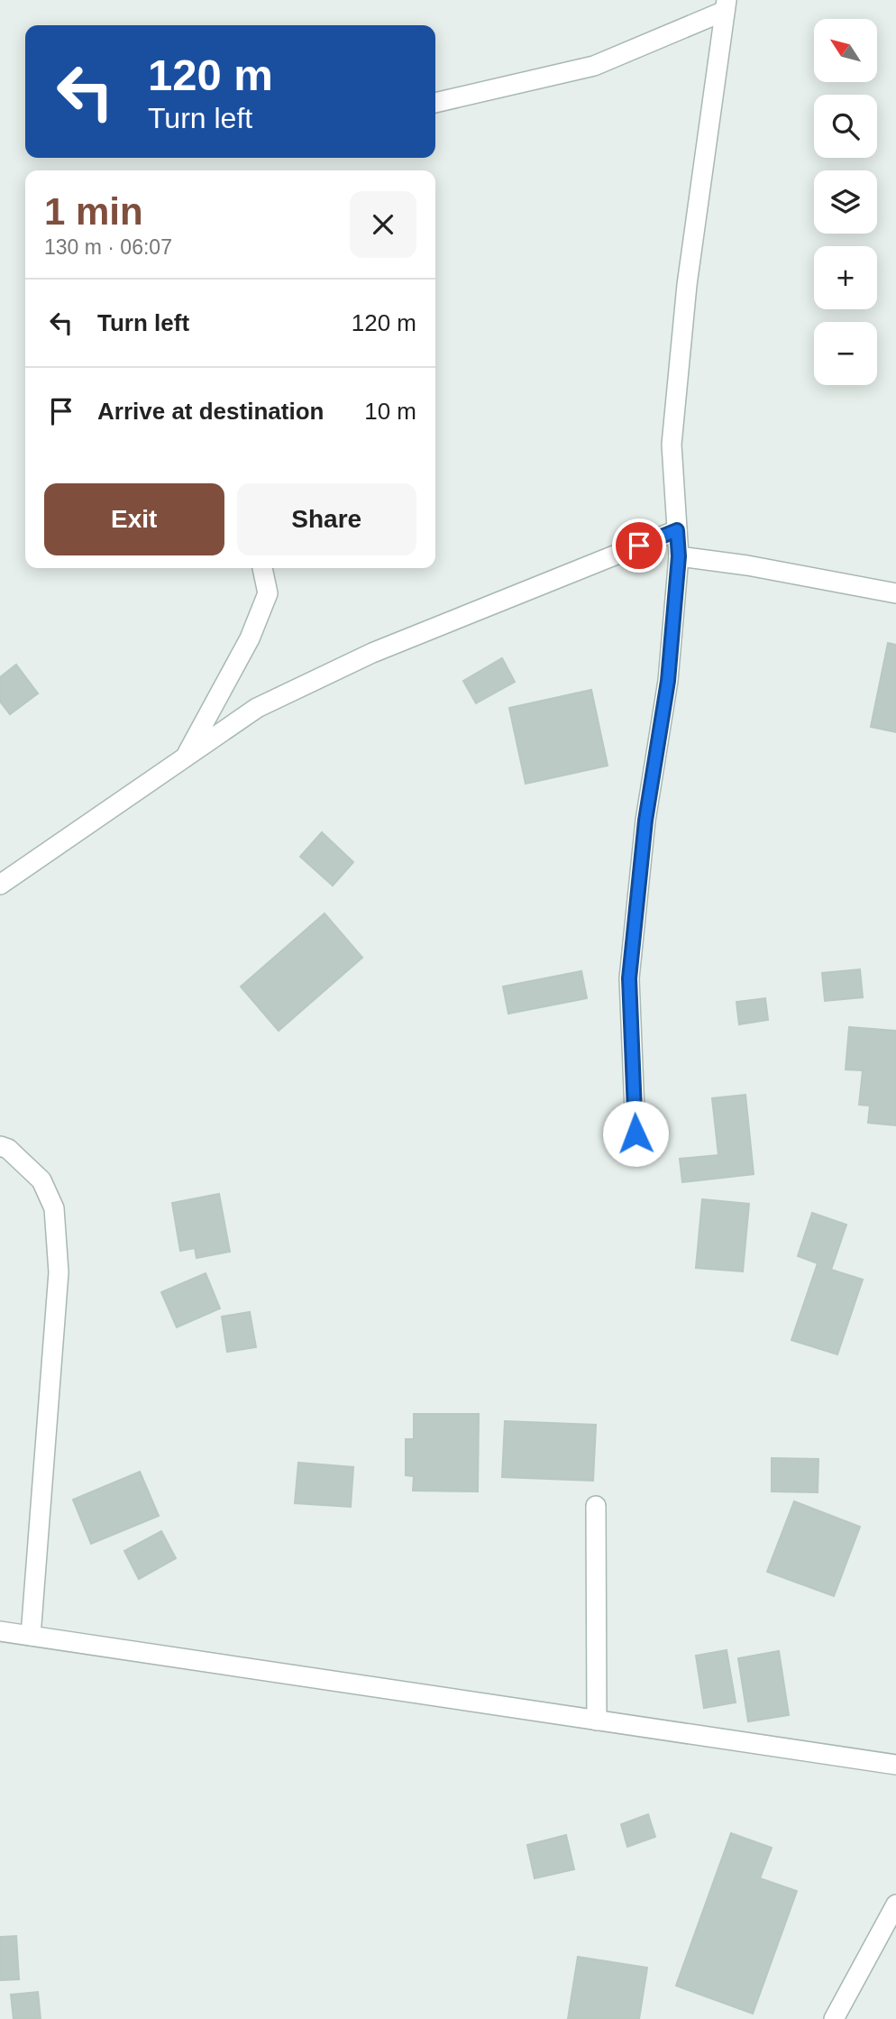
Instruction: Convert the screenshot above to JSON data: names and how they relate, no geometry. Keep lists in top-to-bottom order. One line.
{"north":"top left","page":{"map_buttons":["+","−"],"turn":["120 m","Turn left"],"heading":["1 min","130 m · 06:07"],"list":[{"name":"Turn left","value":"120 m"},{"name":"Arrive at destination","value":"10 m"}],"buttons":["Exit","Share"]}}
